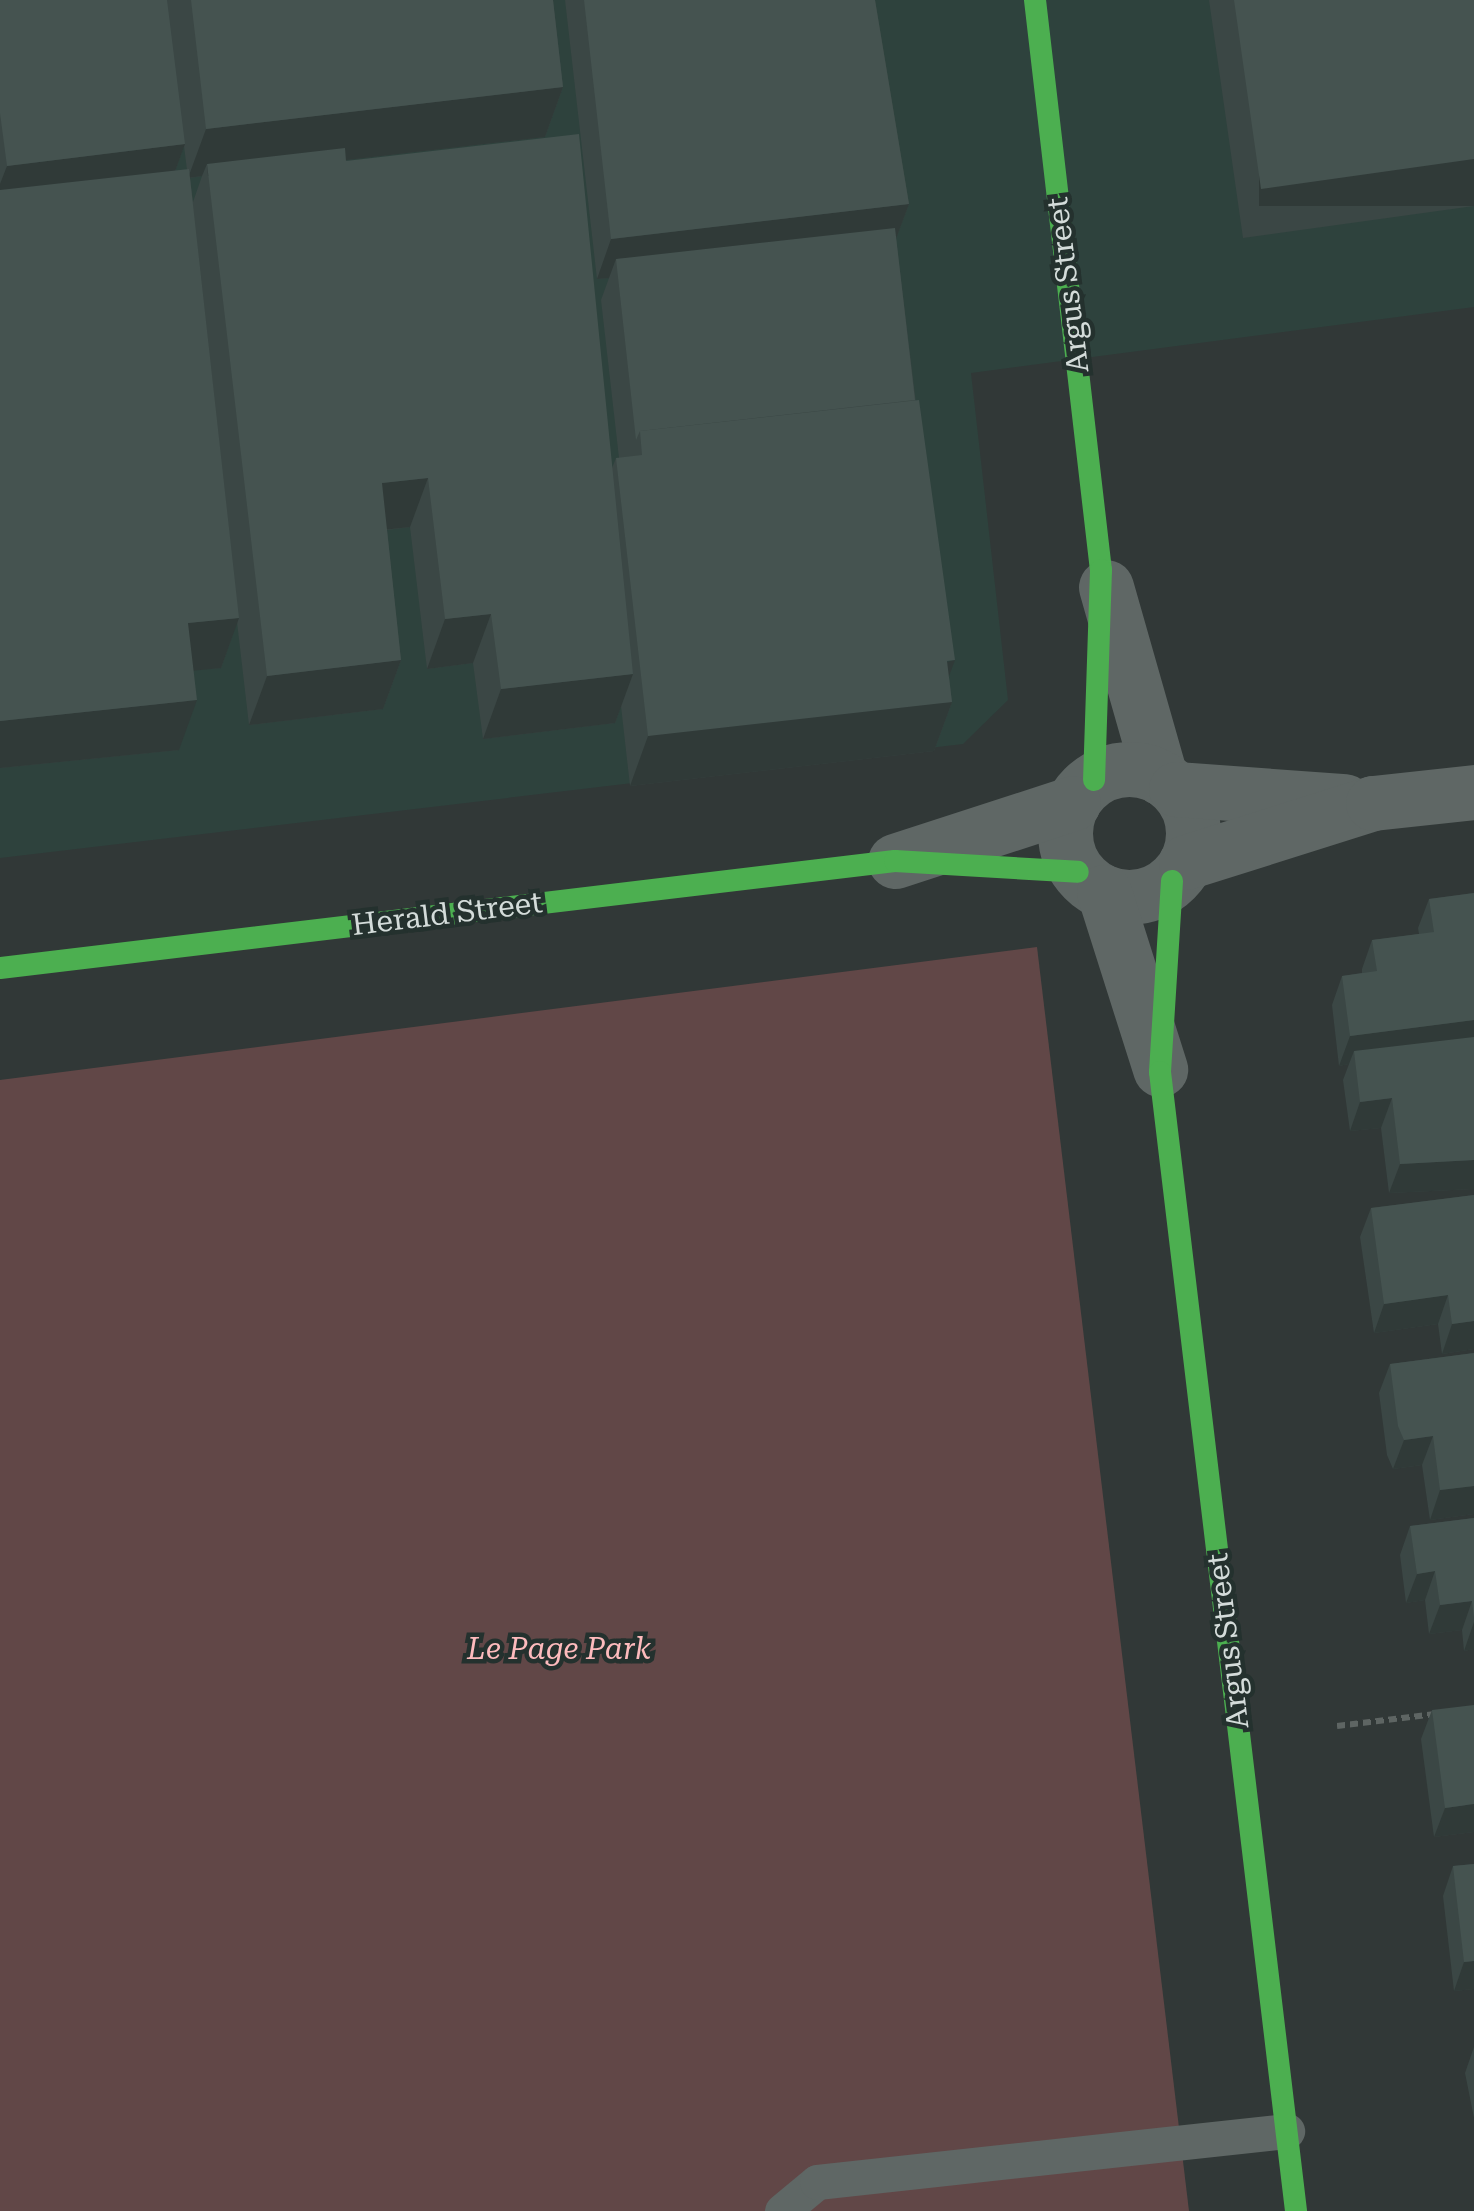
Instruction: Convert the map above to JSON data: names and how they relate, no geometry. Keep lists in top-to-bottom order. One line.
{"streets":{"street":["Argus Street","Herald Street"]},"crossings":[["Argus Street","Herald Street"]],"parks":["Le Page Park"]}
